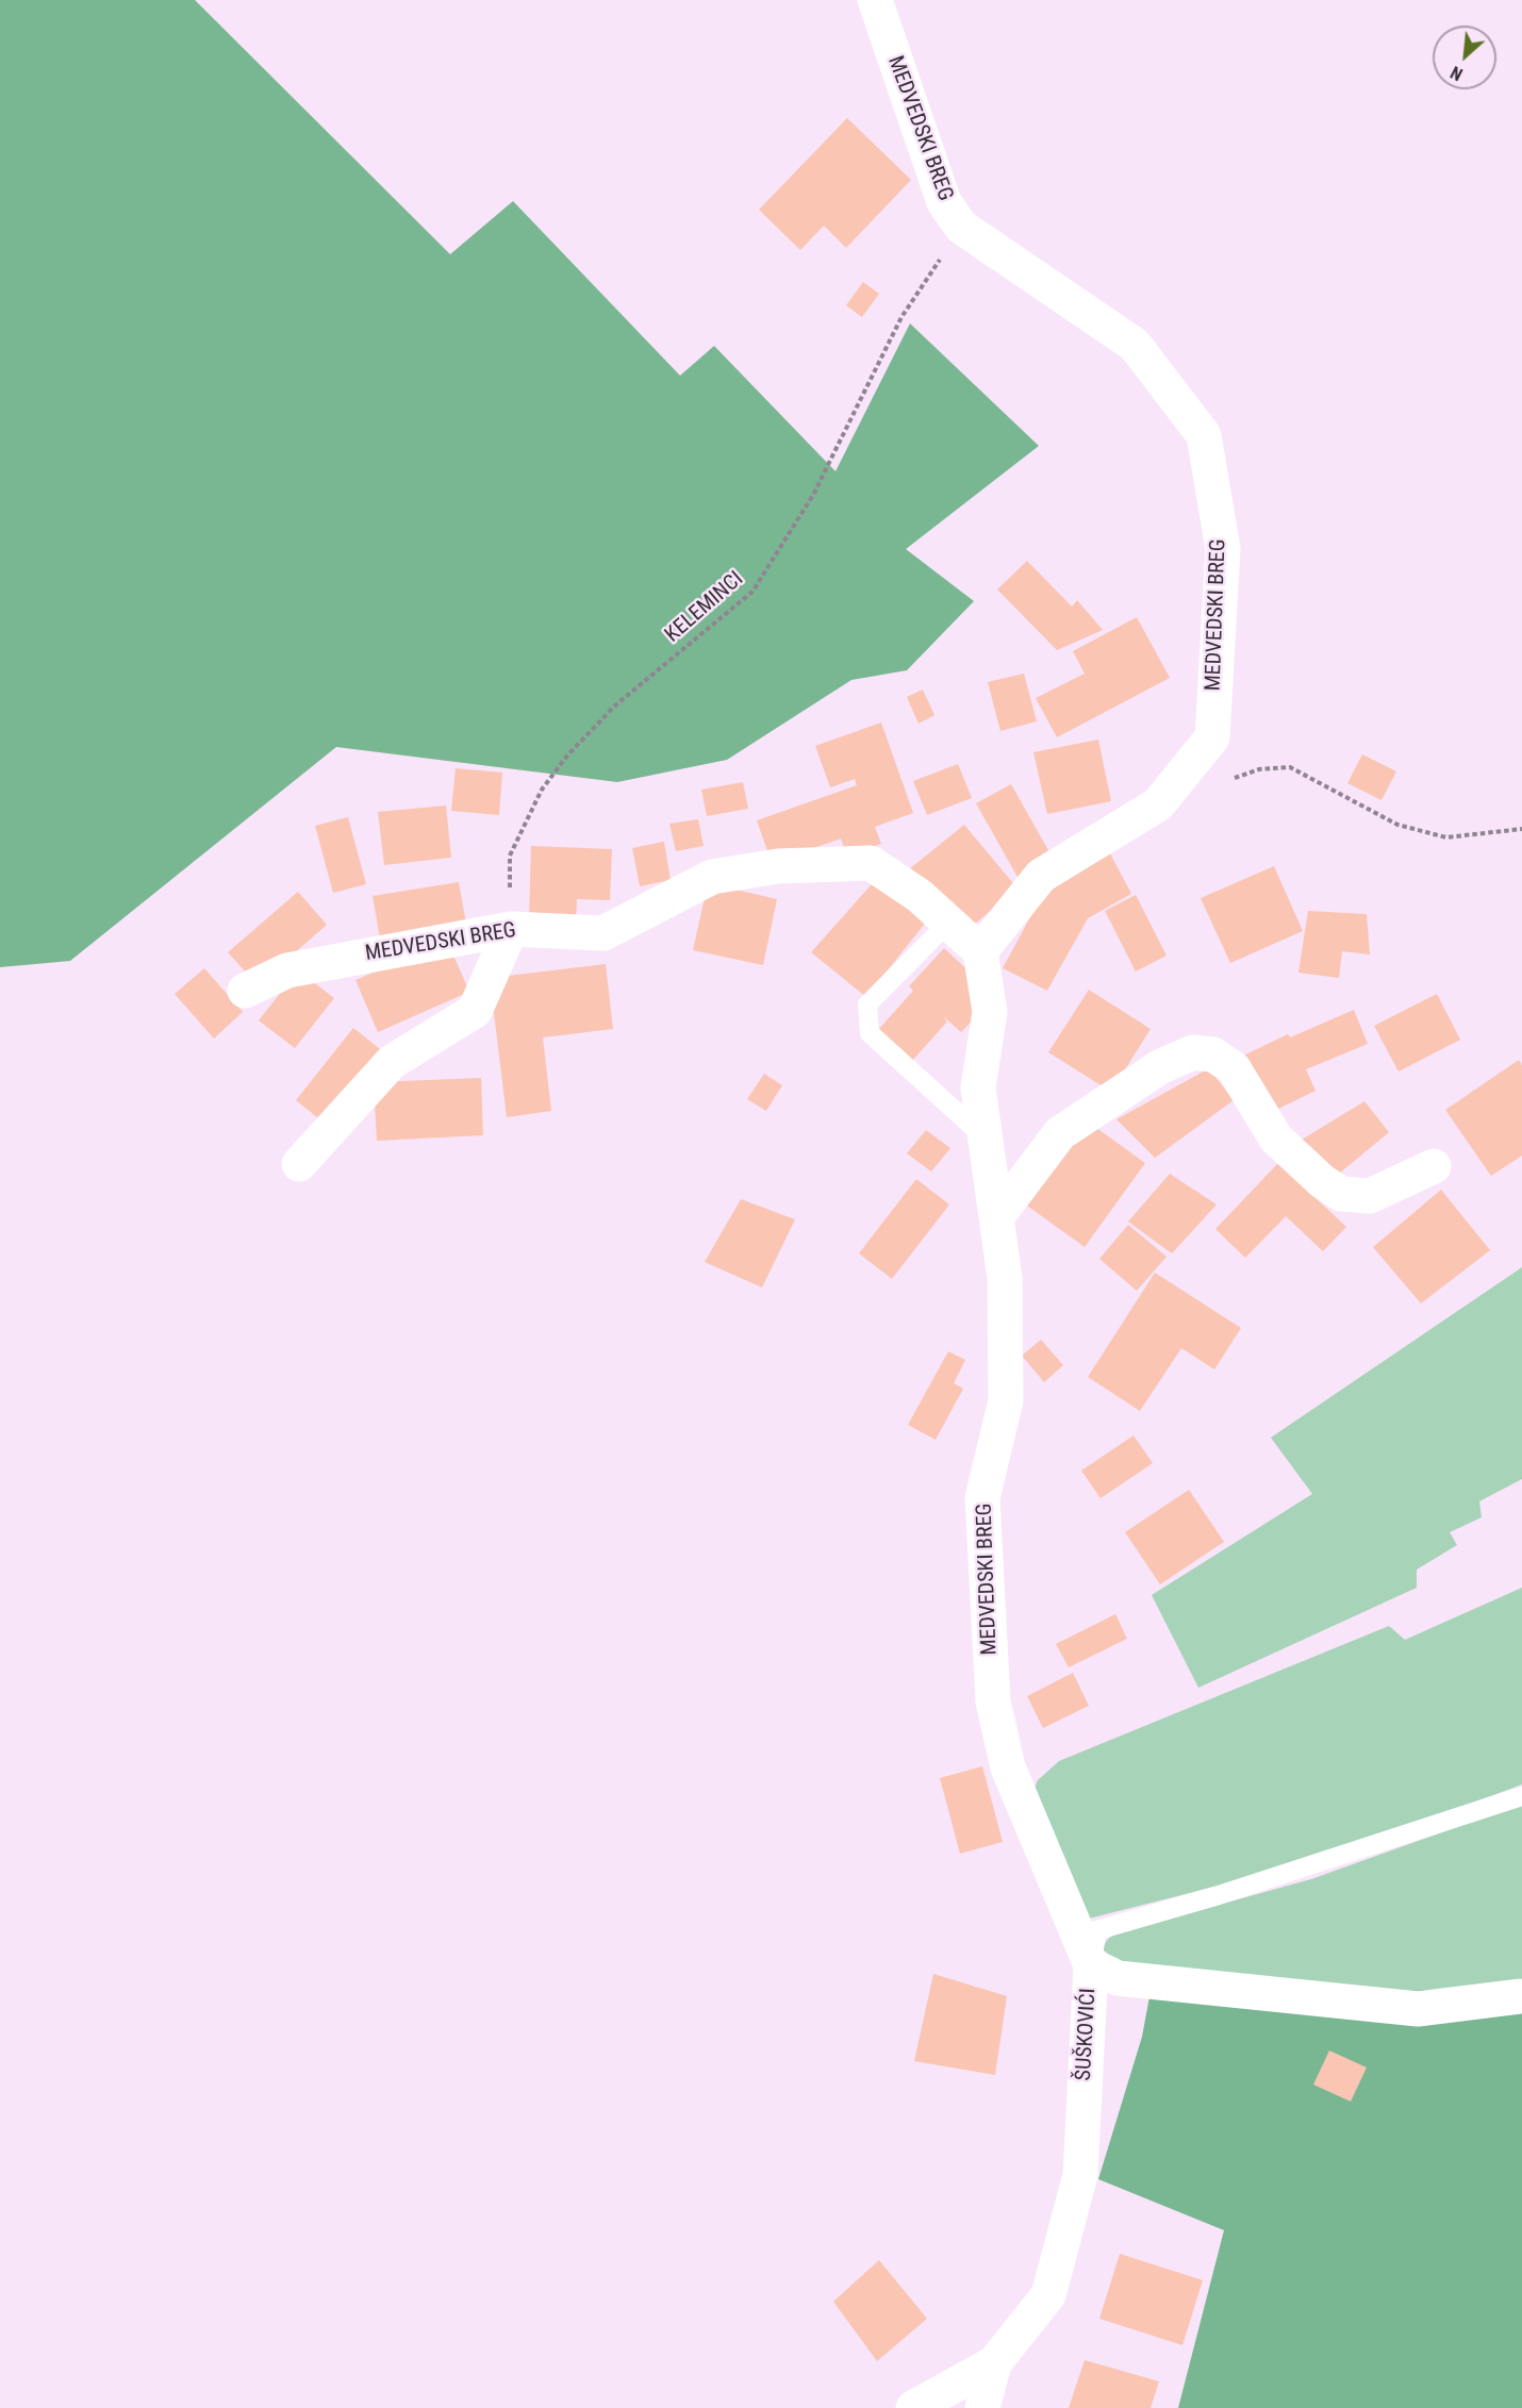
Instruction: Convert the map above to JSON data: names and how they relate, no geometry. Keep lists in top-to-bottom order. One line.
{"streets":{"street":["MEDVEDSKI BREG","ŠUŠKOVIĆI"],"path":["KELEMINCI"]},"crossings":[["MEDVEDSKI BREG","KELEMINCI"],["MEDVEDSKI BREG","ŠUŠKOVIĆI"]],"north":"bottom left"}
